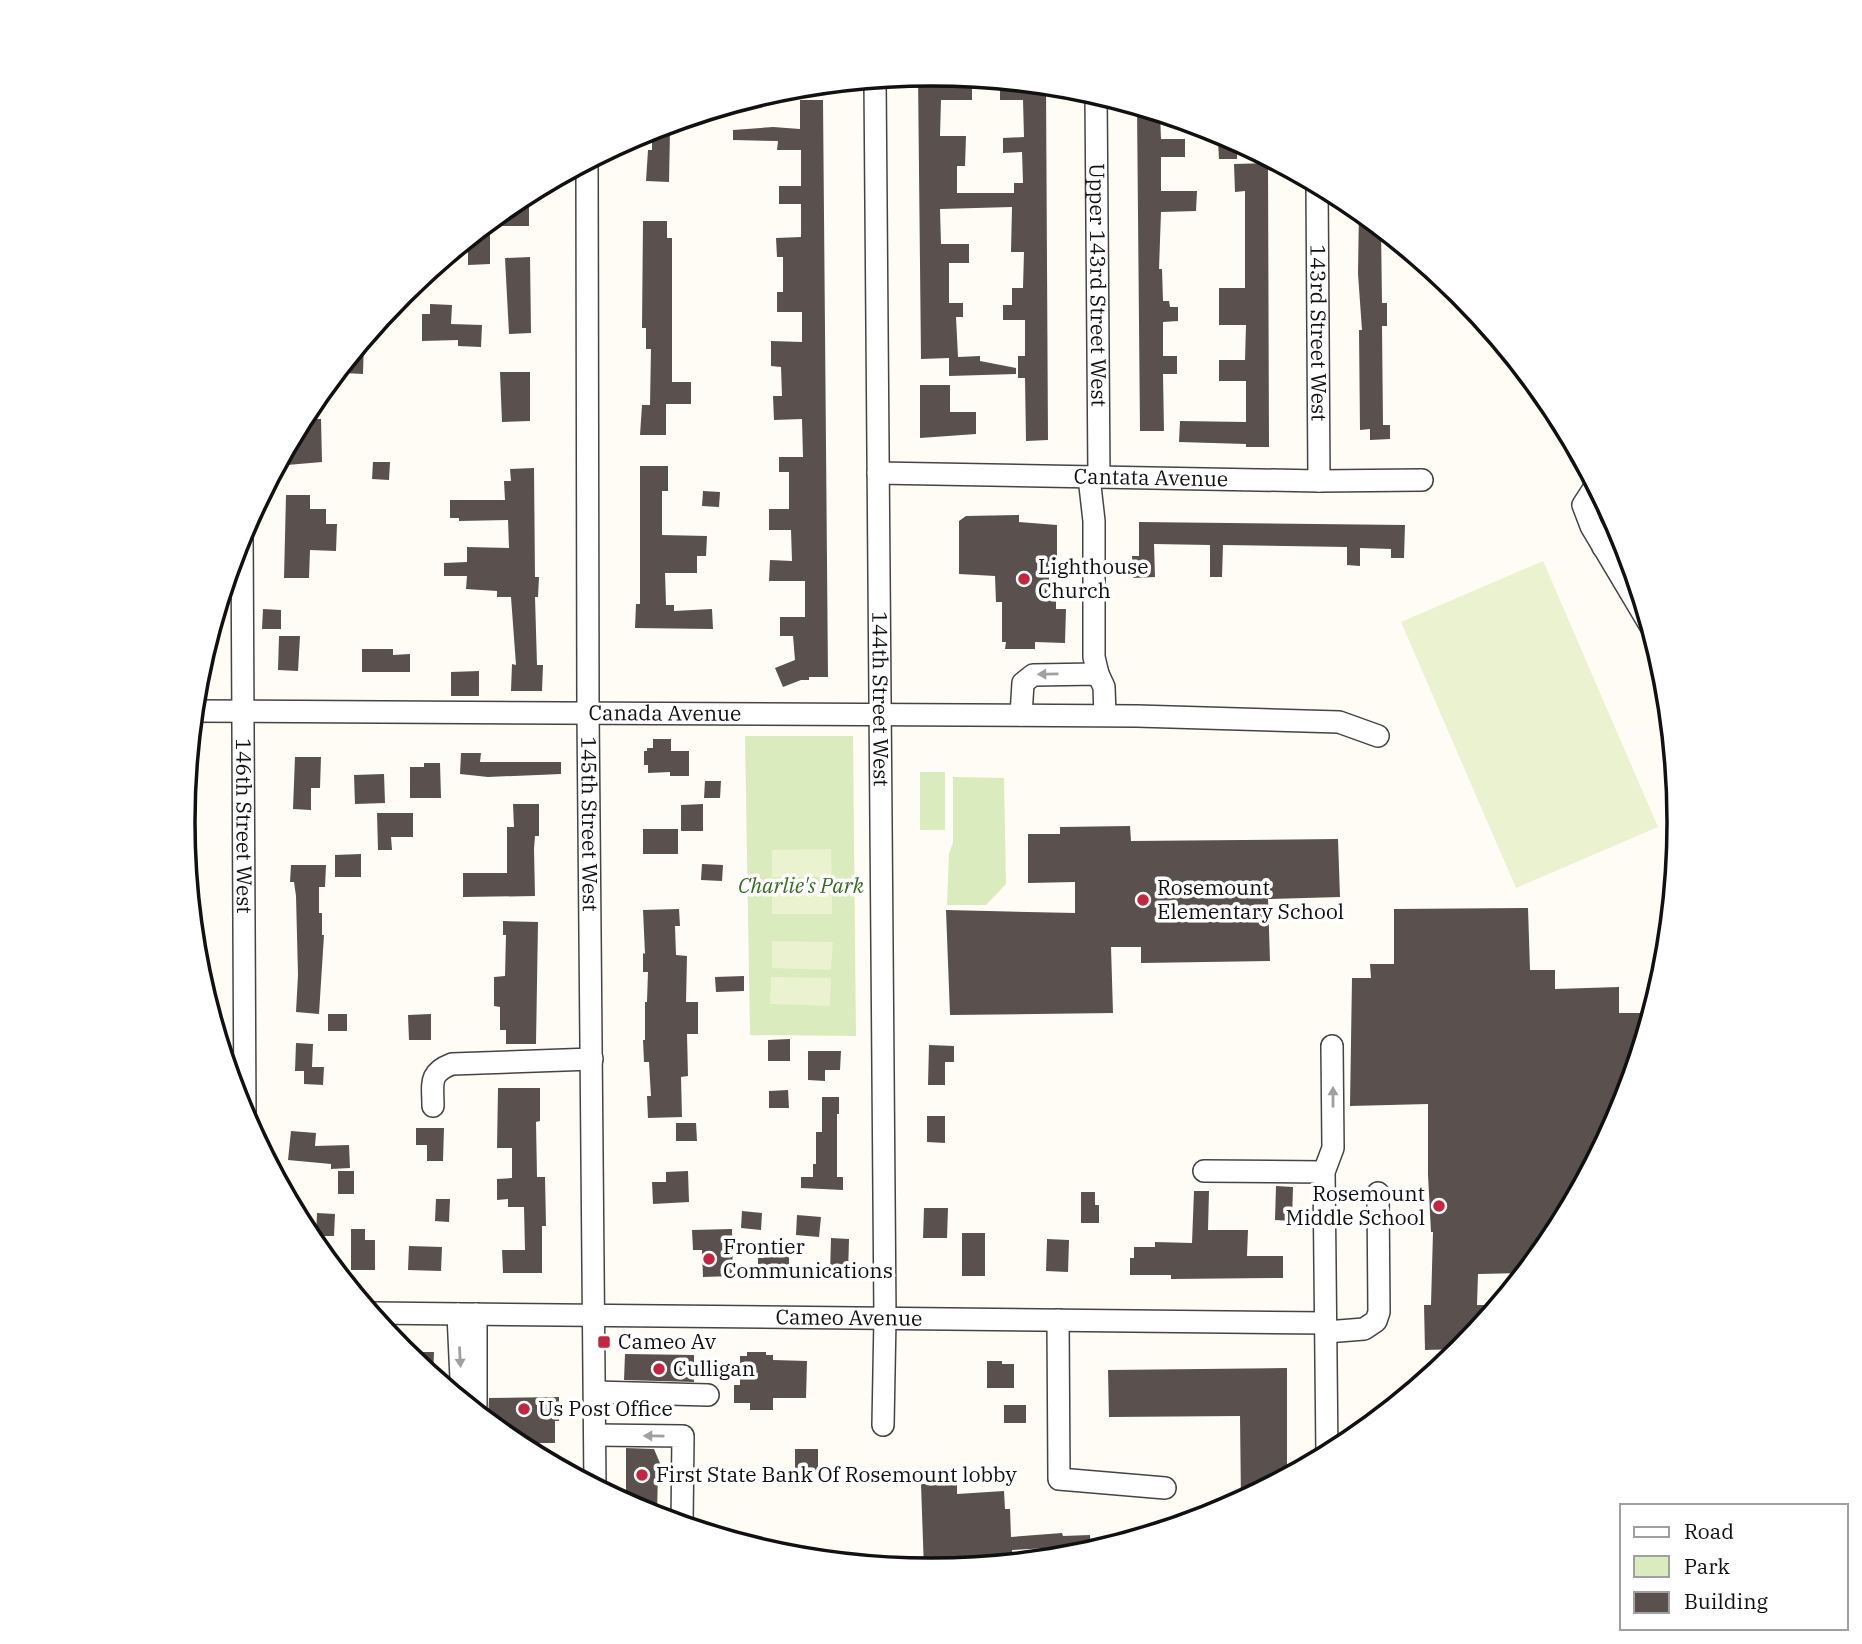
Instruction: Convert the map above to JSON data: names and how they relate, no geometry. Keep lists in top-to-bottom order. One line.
{"streets":{"street":["Upper 143rd Street West","143rd Street West","Cantata Avenue","144th Street West","Canada Avenue","145th Street West","146th Street West","Cameo Avenue"]},"crossings":[["Upper 143rd Street West","Cantata Avenue"],["Upper 143rd Street West","Canada Avenue"],["143rd Street West","Cantata Avenue"],["Cantata Avenue","144th Street West"],["144th Street West","Canada Avenue"],["144th Street West","Cameo Avenue"],["Canada Avenue","145th Street West"],["Canada Avenue","146th Street West"],["145th Street West","Cameo Avenue"]],"parks":["Charlie's Park"],"places":{"other":["Lighthouse Church","Rosemount Elementary School","Rosemount Middle School","Frontier Communications","Culligan","Us Post Office","First State Bank Of Rosemount lobby"],"transit":["Cameo Av"]},"legend":["Road","Park","Building"]}
